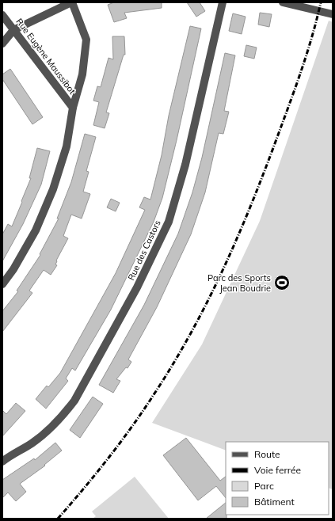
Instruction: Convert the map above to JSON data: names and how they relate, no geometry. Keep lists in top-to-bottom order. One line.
{"streets":{"street":["Rue Eugène Maussibot","Rue des Castors"]},"places":{"sports":["Parc des Sports Jean Boudrie"]},"legend":["Route","Voie ferrée","Parc","Bâtiment"]}
